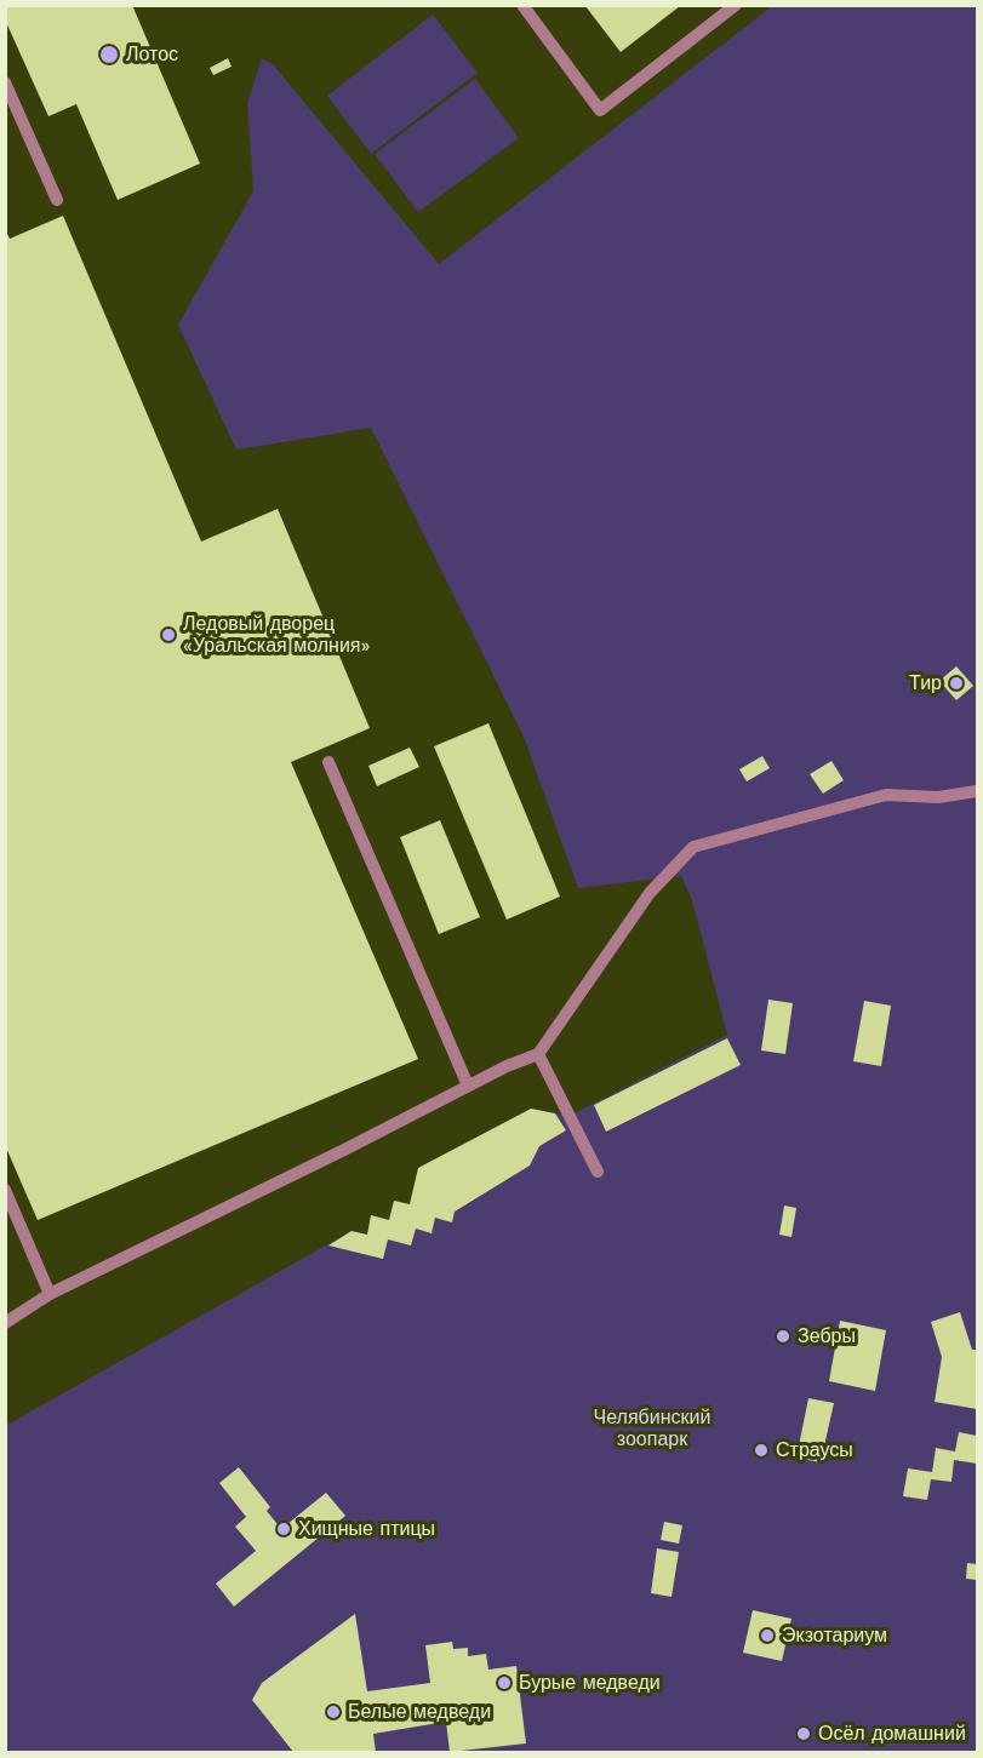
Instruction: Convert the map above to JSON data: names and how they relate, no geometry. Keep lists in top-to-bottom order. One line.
{"parks":["Челябинский зоопарк"],"places":["Лотос","Ледовый дворец «Уральская молния»","Тир","Зебры","Страусы","Хищные птицы","Экзотариум","Бурые медведи","Белые медведи","Осёл домашний"]}
